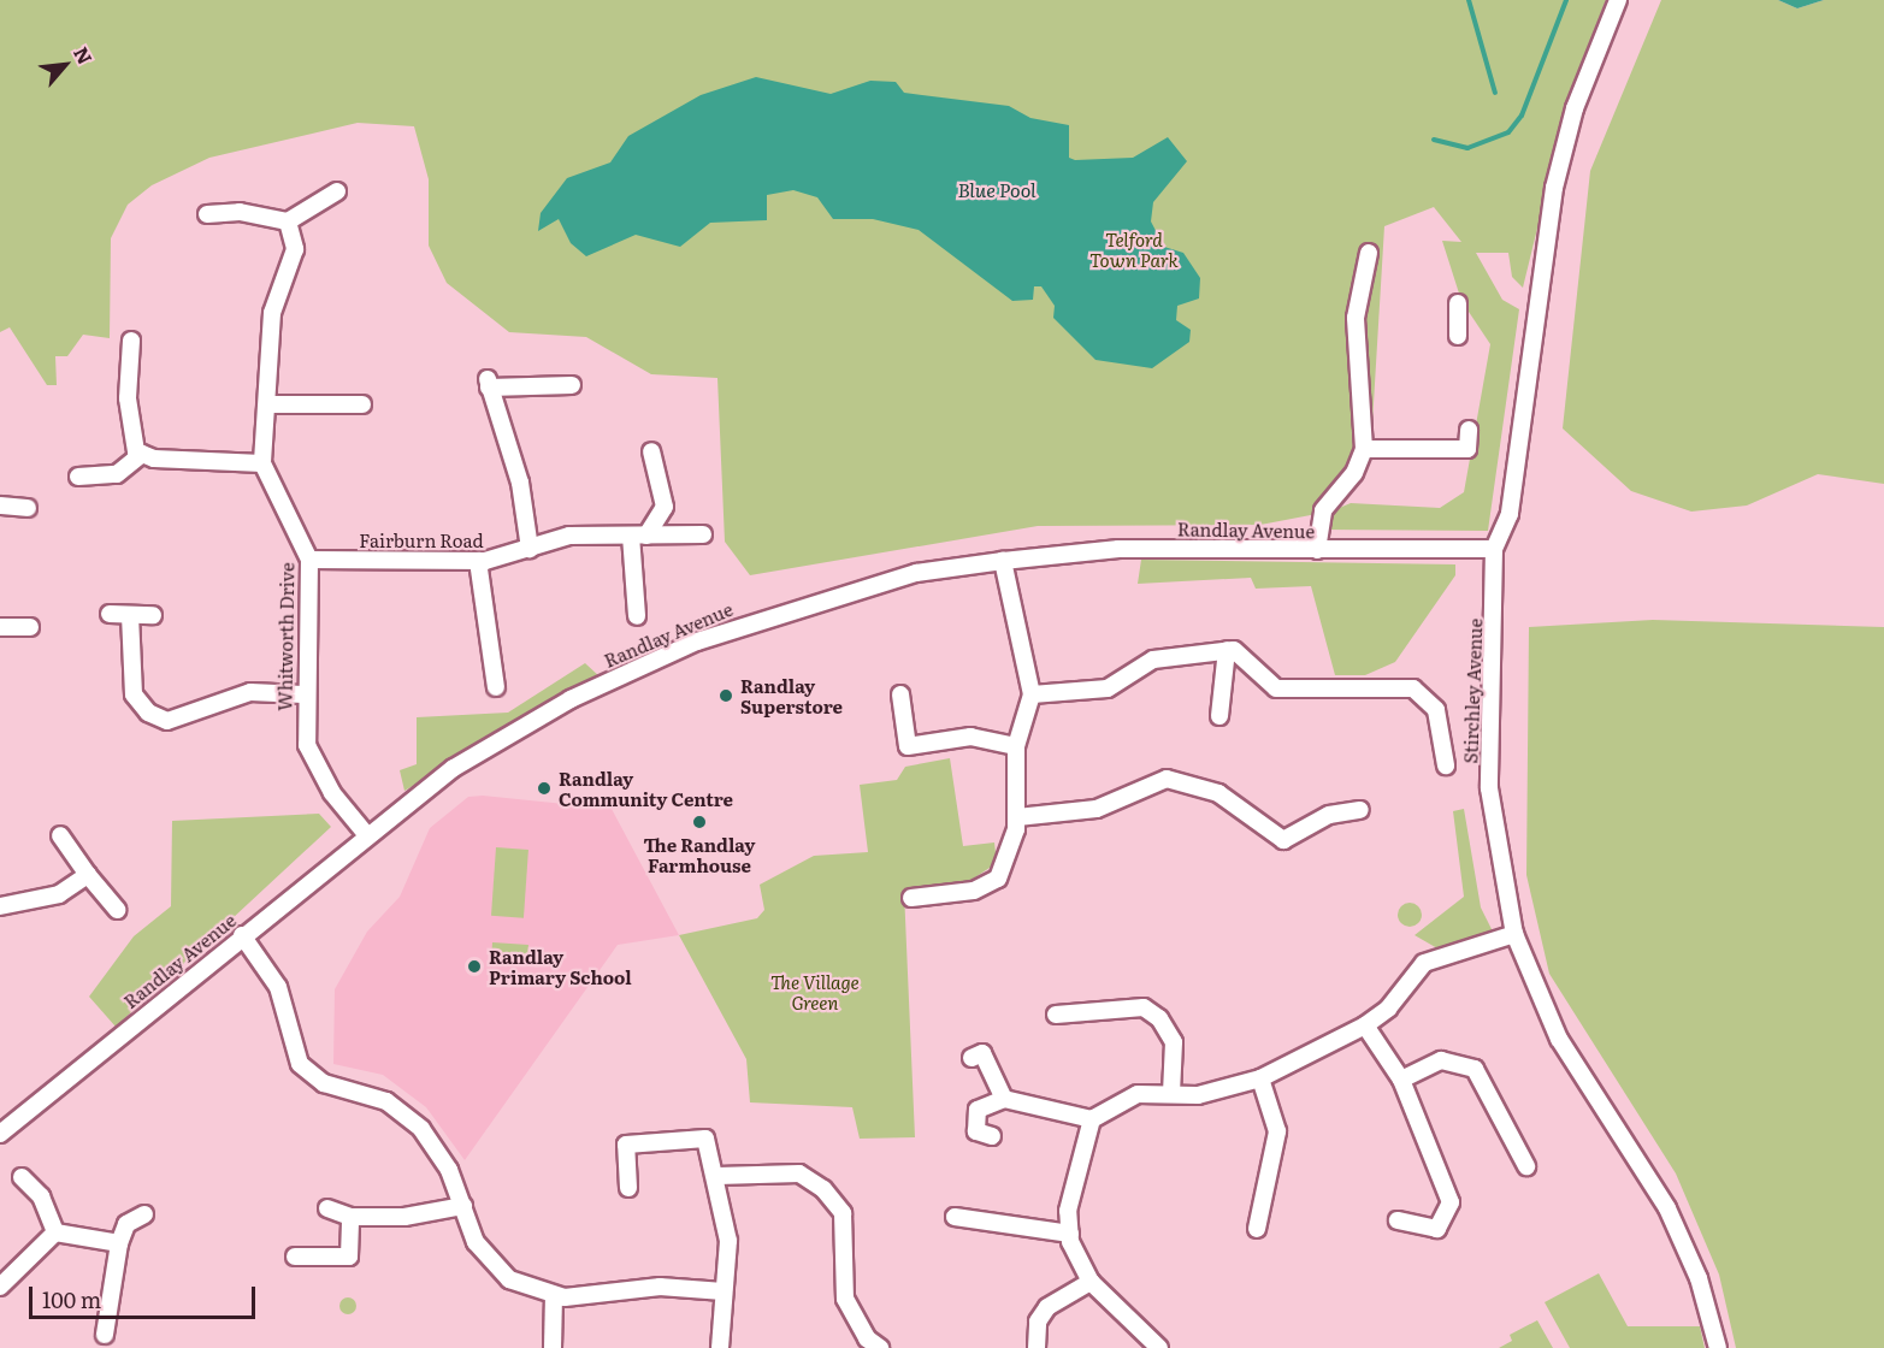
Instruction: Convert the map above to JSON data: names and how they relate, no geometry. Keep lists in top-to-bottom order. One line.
{"streets":{"street":["Randlay Avenue","Fairburn Road","Whitworth Drive","Stirchley Avenue"]},"crossings":[["Randlay Avenue","Whitworth Drive"],["Randlay Avenue","Stirchley Avenue"],["Fairburn Road","Whitworth Drive"]],"water":["Blue Pool"],"parks":["Telford Town Park","The Village Green"],"places":["Randlay Superstore","Randlay Community Centre","The Randlay Farmhouse","Randlay Primary School"],"scale_bar":"100 m","north":"top right"}
